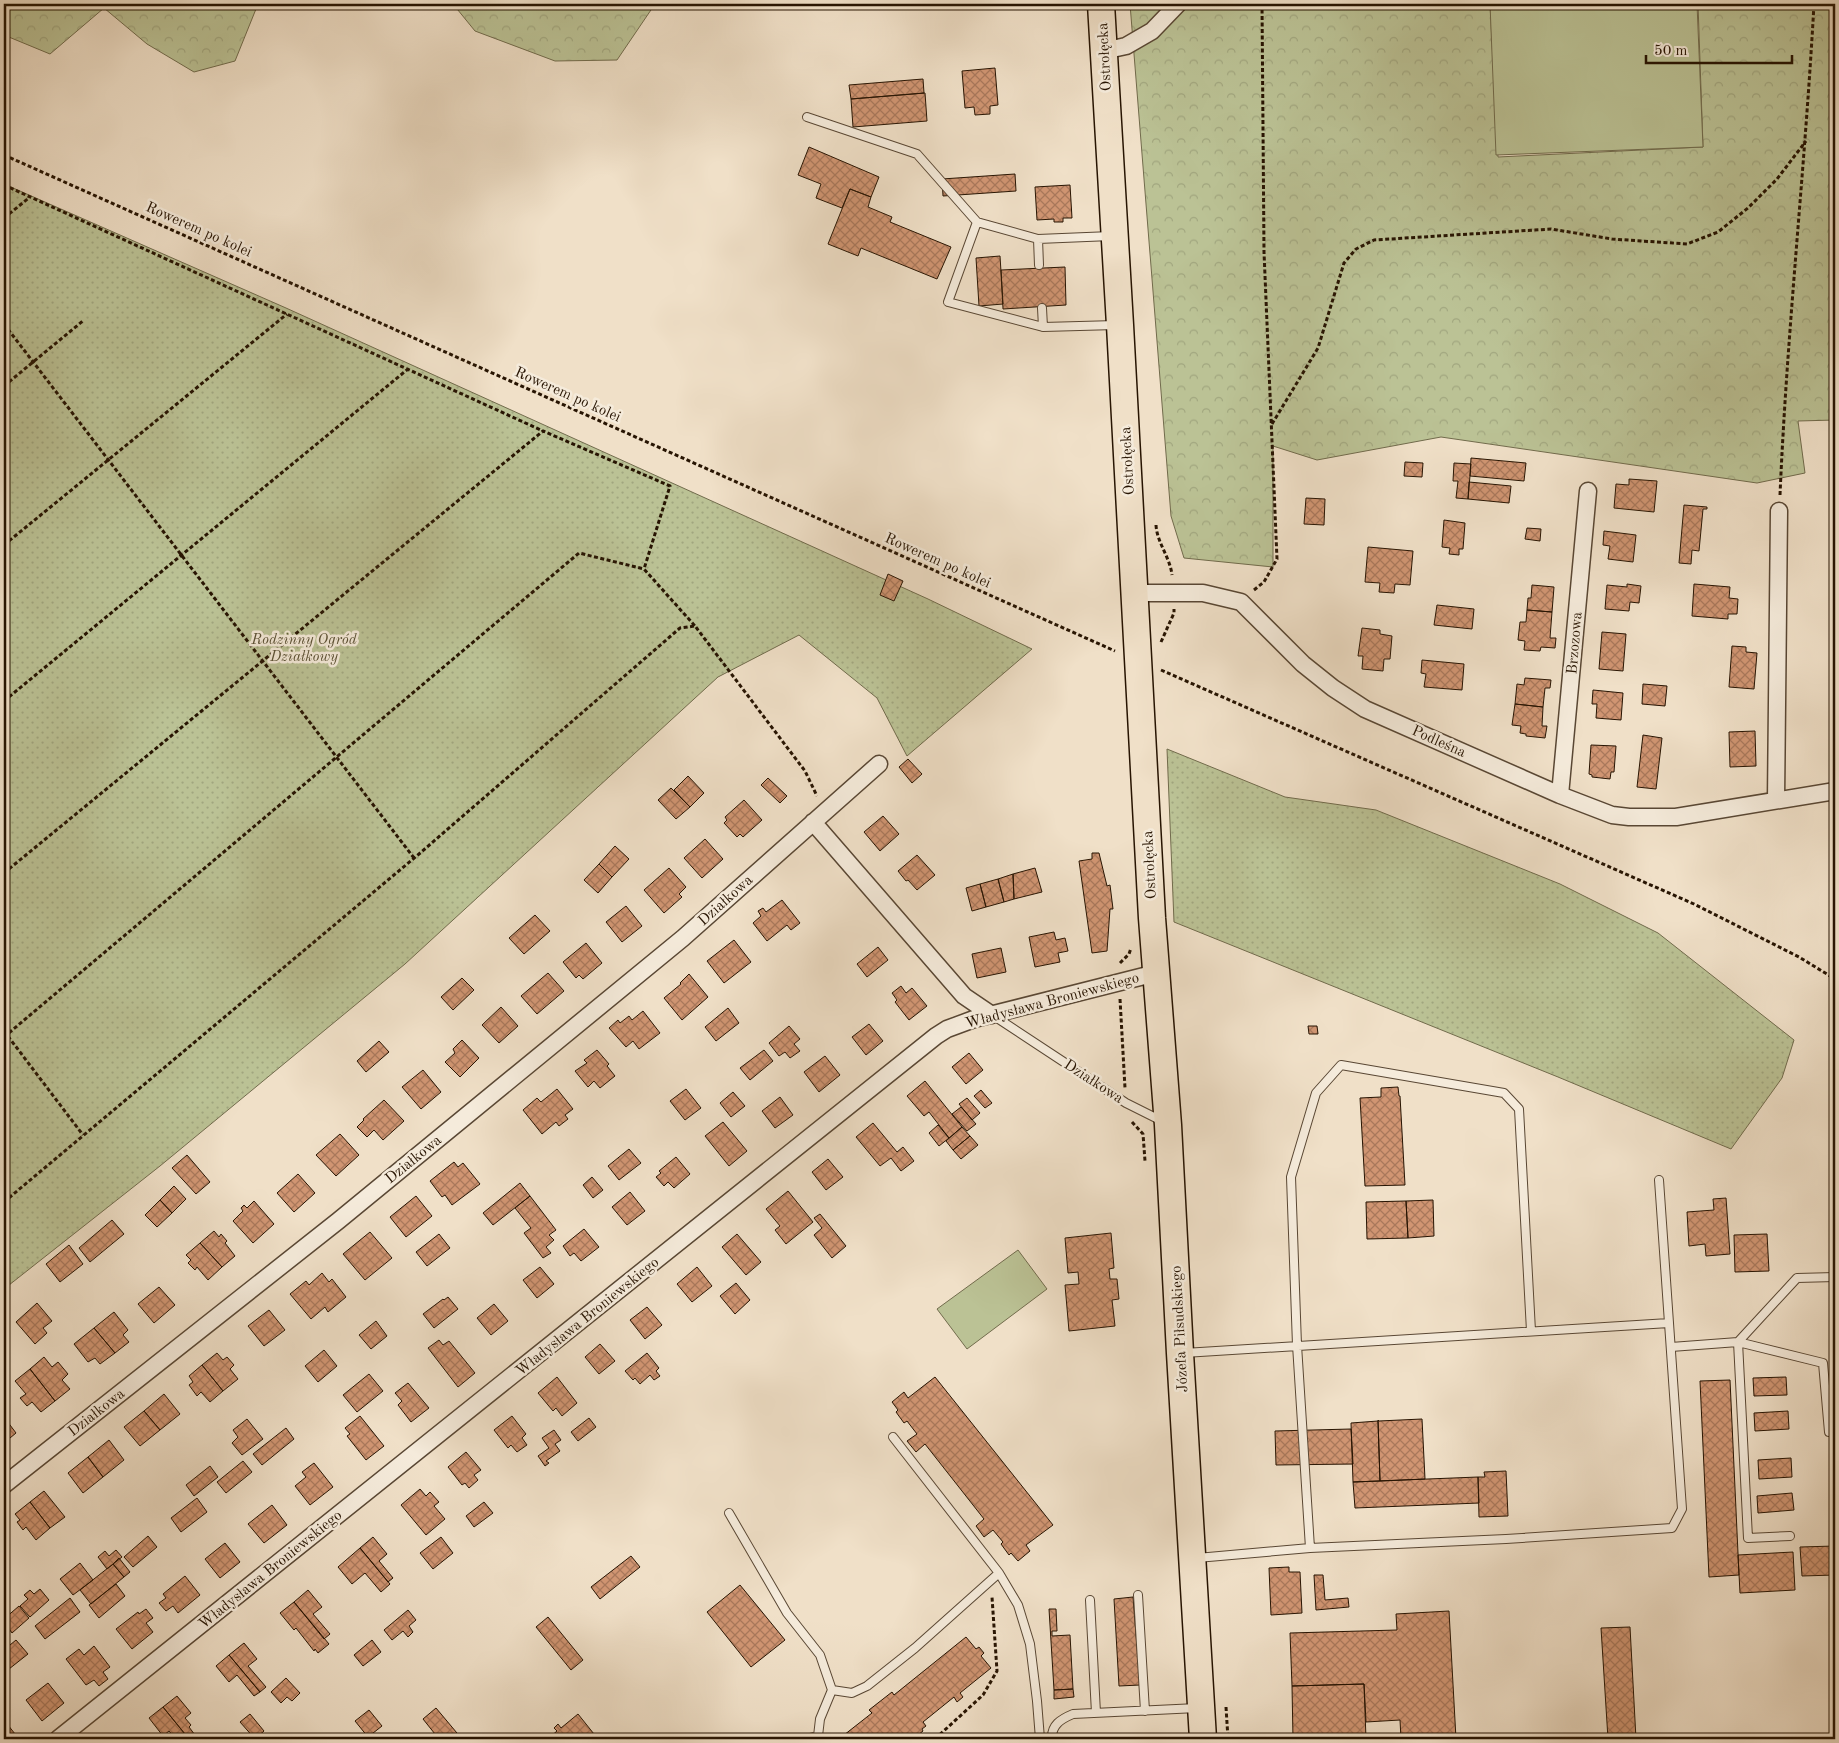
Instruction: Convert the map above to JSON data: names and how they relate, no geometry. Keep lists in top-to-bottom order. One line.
{"streets":{"main road":["Ostrołęcka","Józefa Piłsudskiego"],"street":["Brzozowa","Podleśna","Działkowa","Władysława Broniewskiego"],"path":["Rowerem po kolei"]},"crossings":[["Ostrołęcka","Józefa Piłsudskiego"],["Brzozowa","Podleśna"],["Działkowa","Władysława Broniewskiego"],["Działkowa","Józefa Piłsudskiego"],["Władysława Broniewskiego","Józefa Piłsudskiego"]],"parks":["Rodzinny Ogród Działkowy"],"scale_bar":"50 m"}
